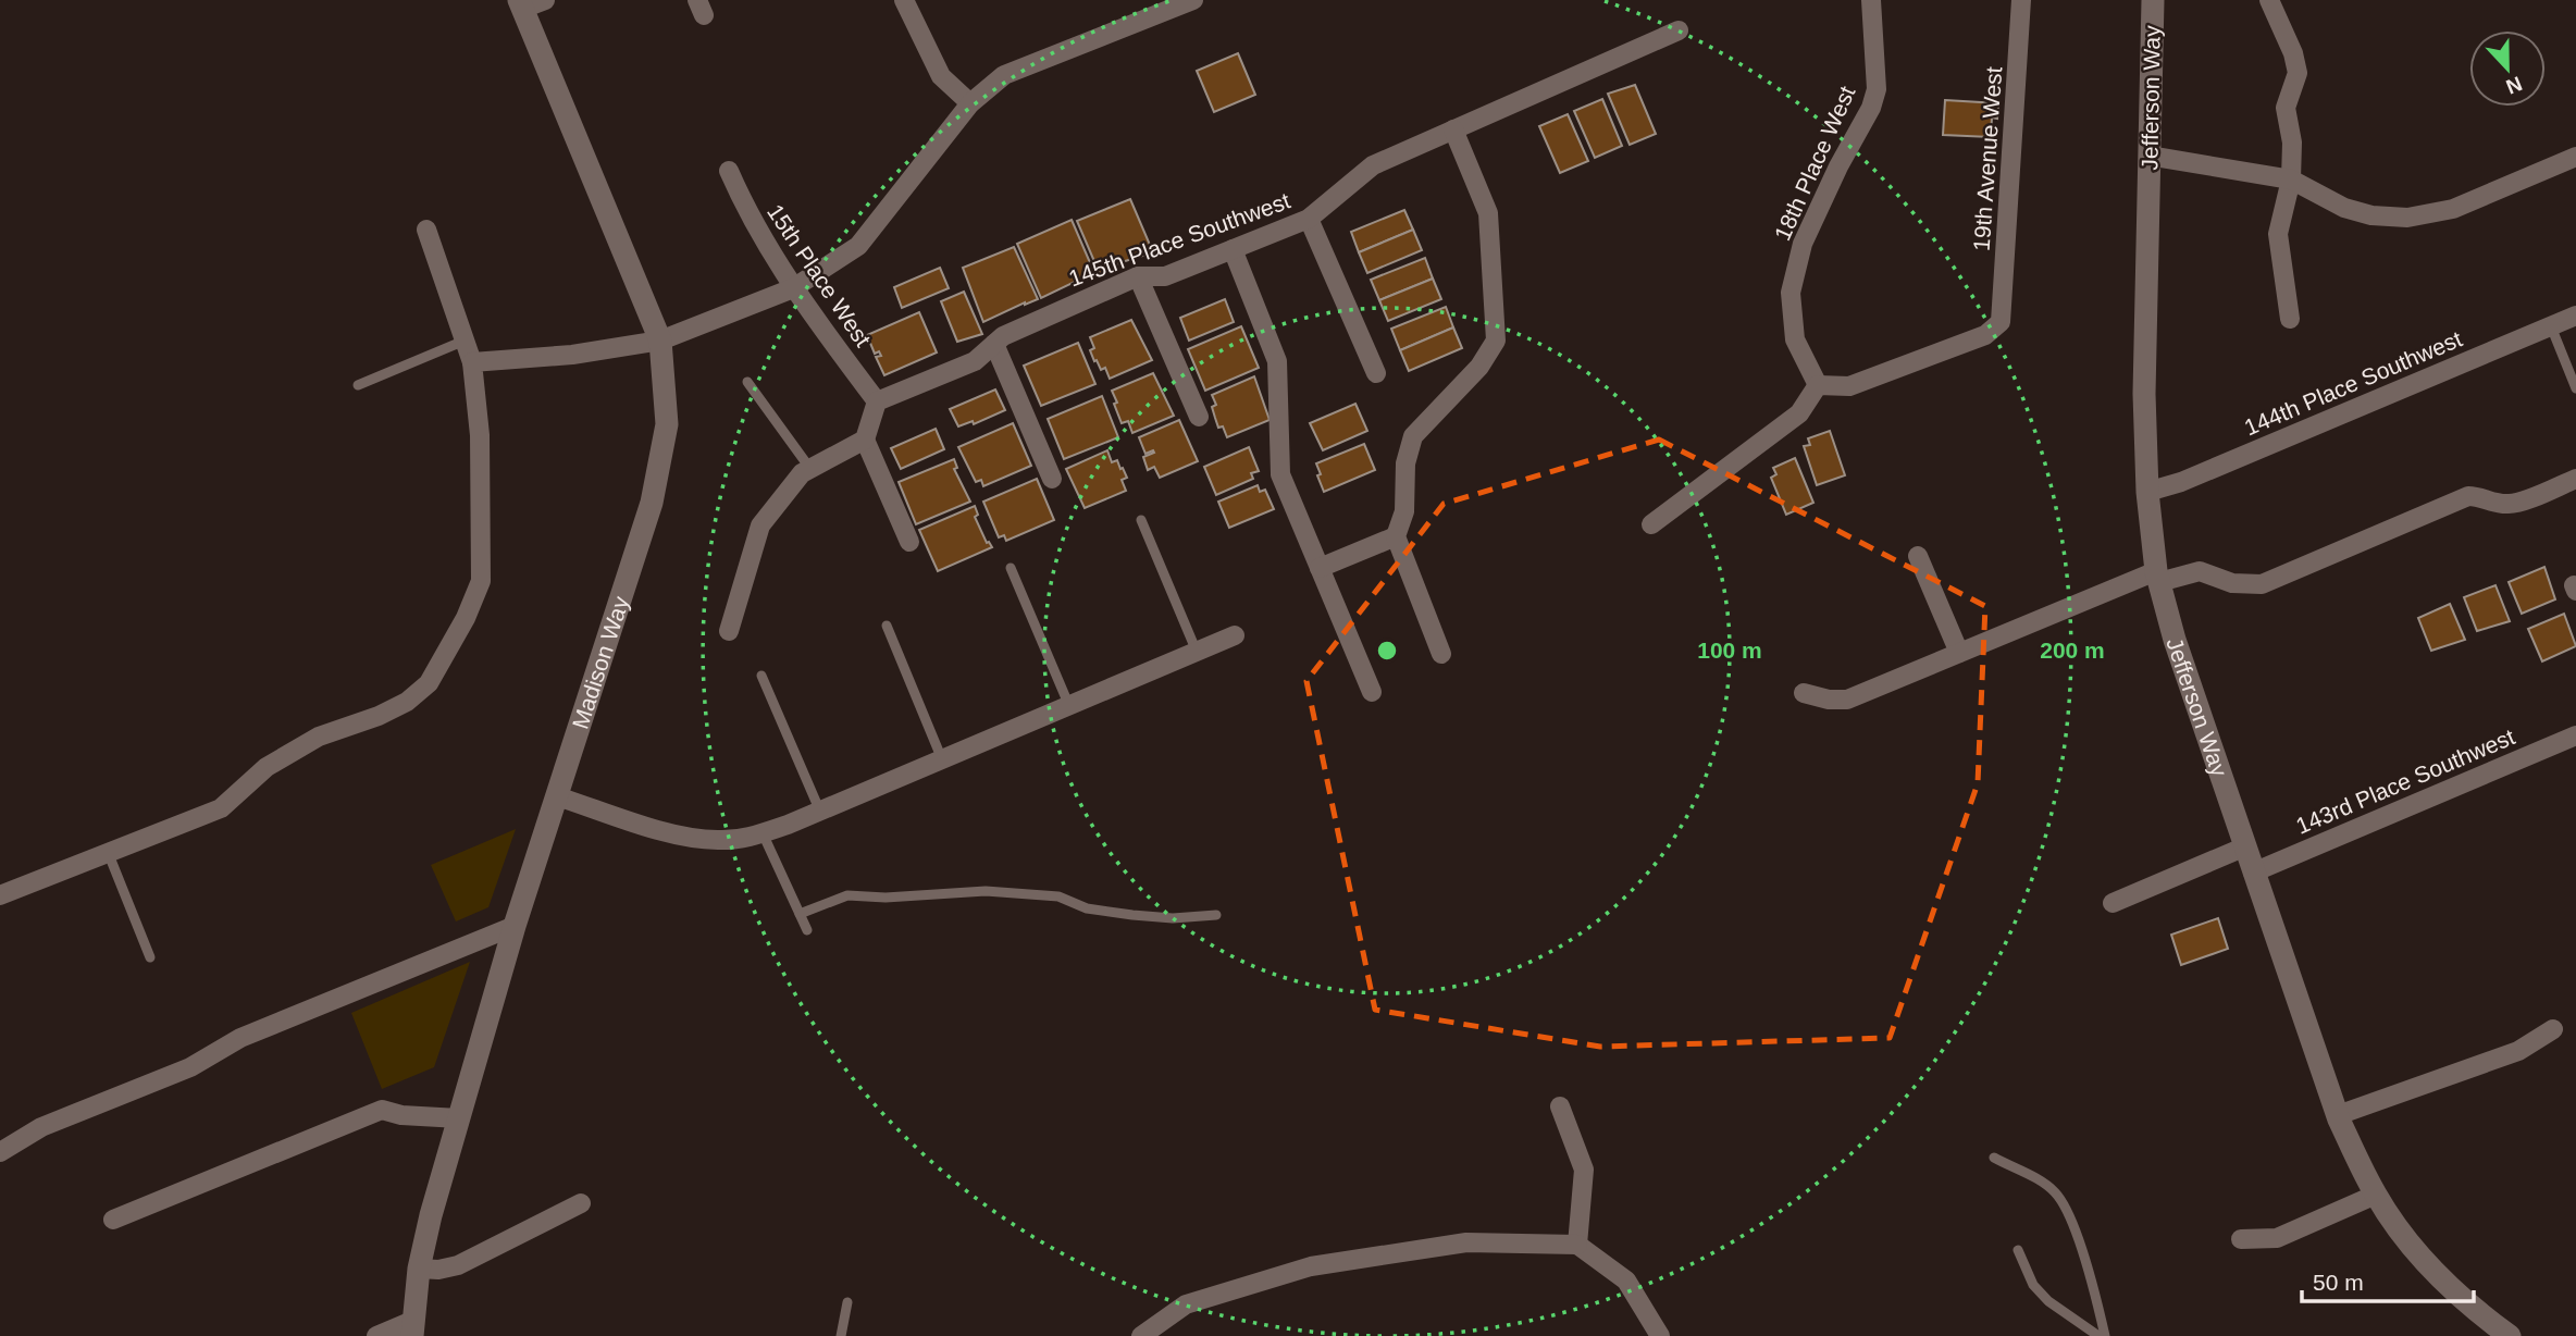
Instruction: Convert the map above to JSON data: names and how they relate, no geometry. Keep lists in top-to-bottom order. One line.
{"streets":{"street":["Jefferson Way","19th Avenue West","18th Place West","145th Place Southwest","15th Place West","144th Place Southwest","Madison Way","143rd Place Southwest"]},"crossings":[["Jefferson Way","144th Place Southwest"],["Jefferson Way","143rd Place Southwest"],["19th Avenue West","18th Place West"],["145th Place Southwest","15th Place West"]],"scale_bar":"50 m","north":"bottom","rings":["100 m","200 m"]}
